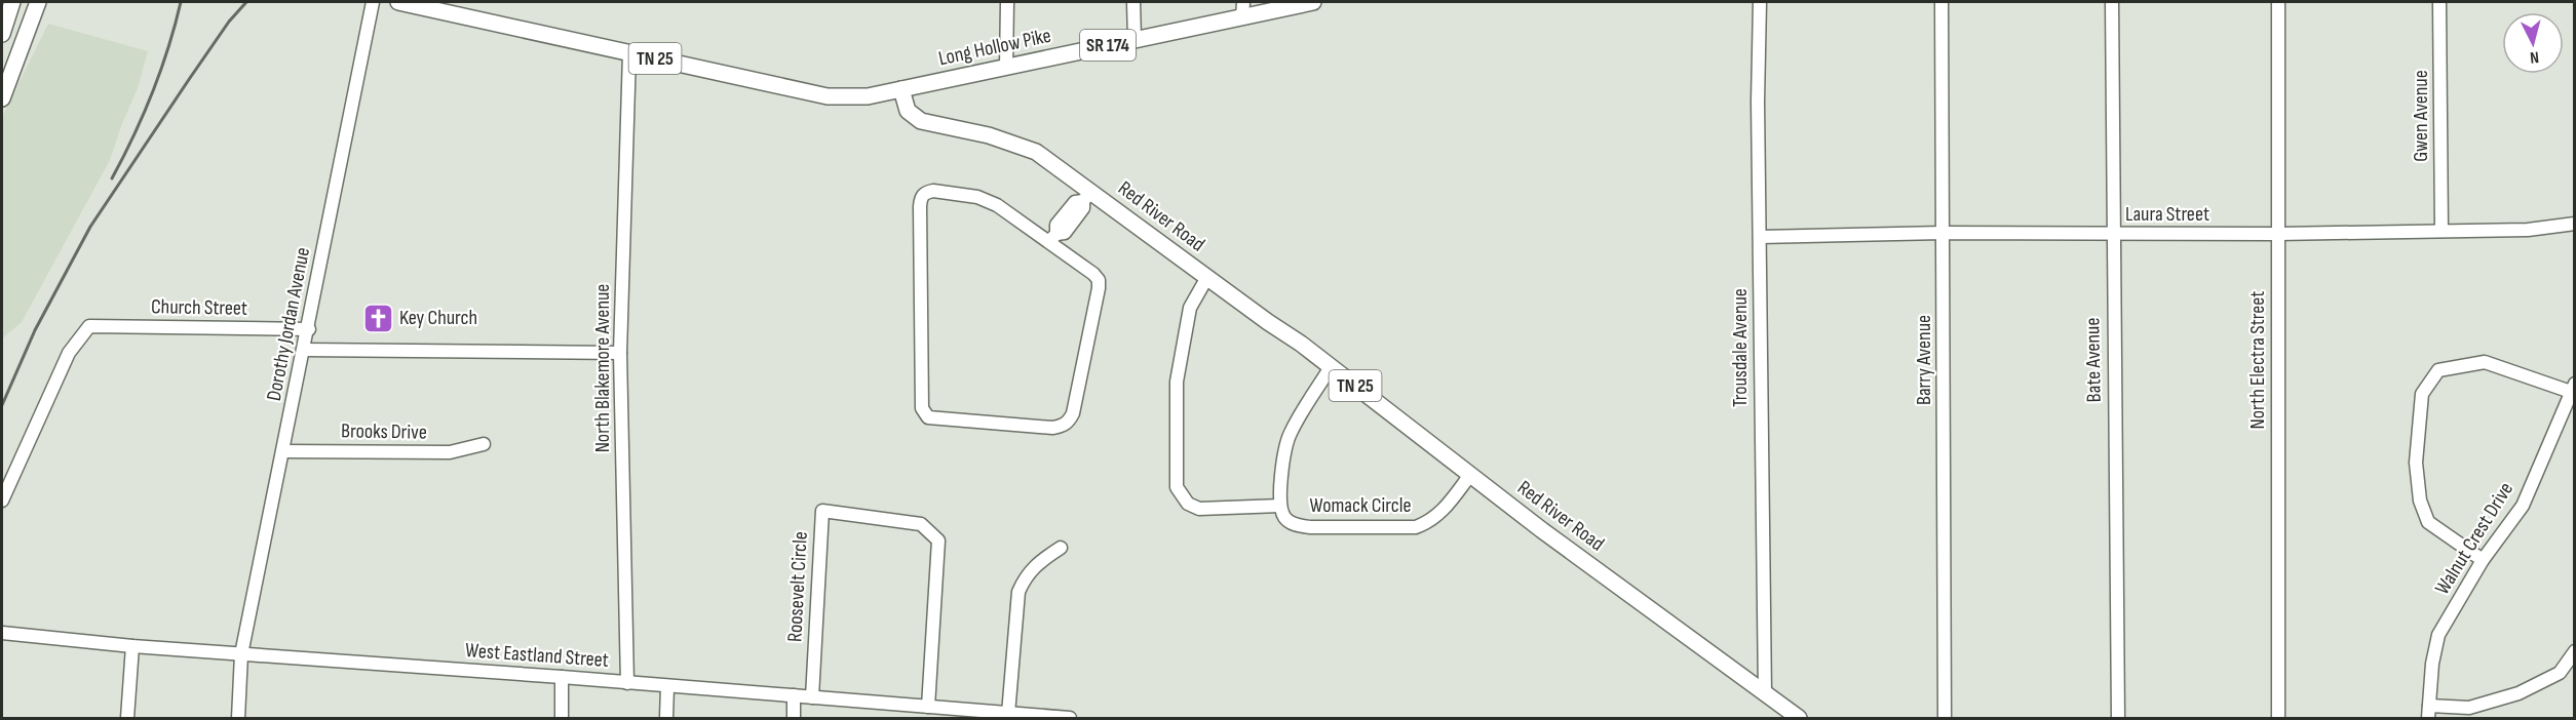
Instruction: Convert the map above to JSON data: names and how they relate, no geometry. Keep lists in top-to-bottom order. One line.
{"streets":{"main road":["SR 174","Long Hollow Pike","TN 25","Red River Road"],"street":["Gwen Avenue","Laura Street","Church Street","Dorothy Jordan Avenue","Trousdale Avenue","Barry Avenue","Bate Avenue","North Electra Street","North Blakemore Avenue","Brooks Drive","Womack Circle","Walnut Crest Drive","Roosevelt Circle","West Eastland Street"]},"crossings":[["Long Hollow Pike","TN 25"],["Long Hollow Pike","Red River Road"],["TN 25","Red River Road"],["TN 25","North Blakemore Avenue"],["Gwen Avenue","Laura Street"],["Laura Street","Trousdale Avenue"],["Laura Street","Barry Avenue"],["Laura Street","Bate Avenue"],["Laura Street","North Electra Street"],["Red River Road","Trousdale Avenue"],["Red River Road","Womack Circle"],["Church Street","Dorothy Jordan Avenue"],["Dorothy Jordan Avenue","Brooks Drive"],["Dorothy Jordan Avenue","West Eastland Street"],["North Blakemore Avenue","West Eastland Street"],["Roosevelt Circle","West Eastland Street"]],"places":{"church":["Key Church"]},"north":"bottom"}
